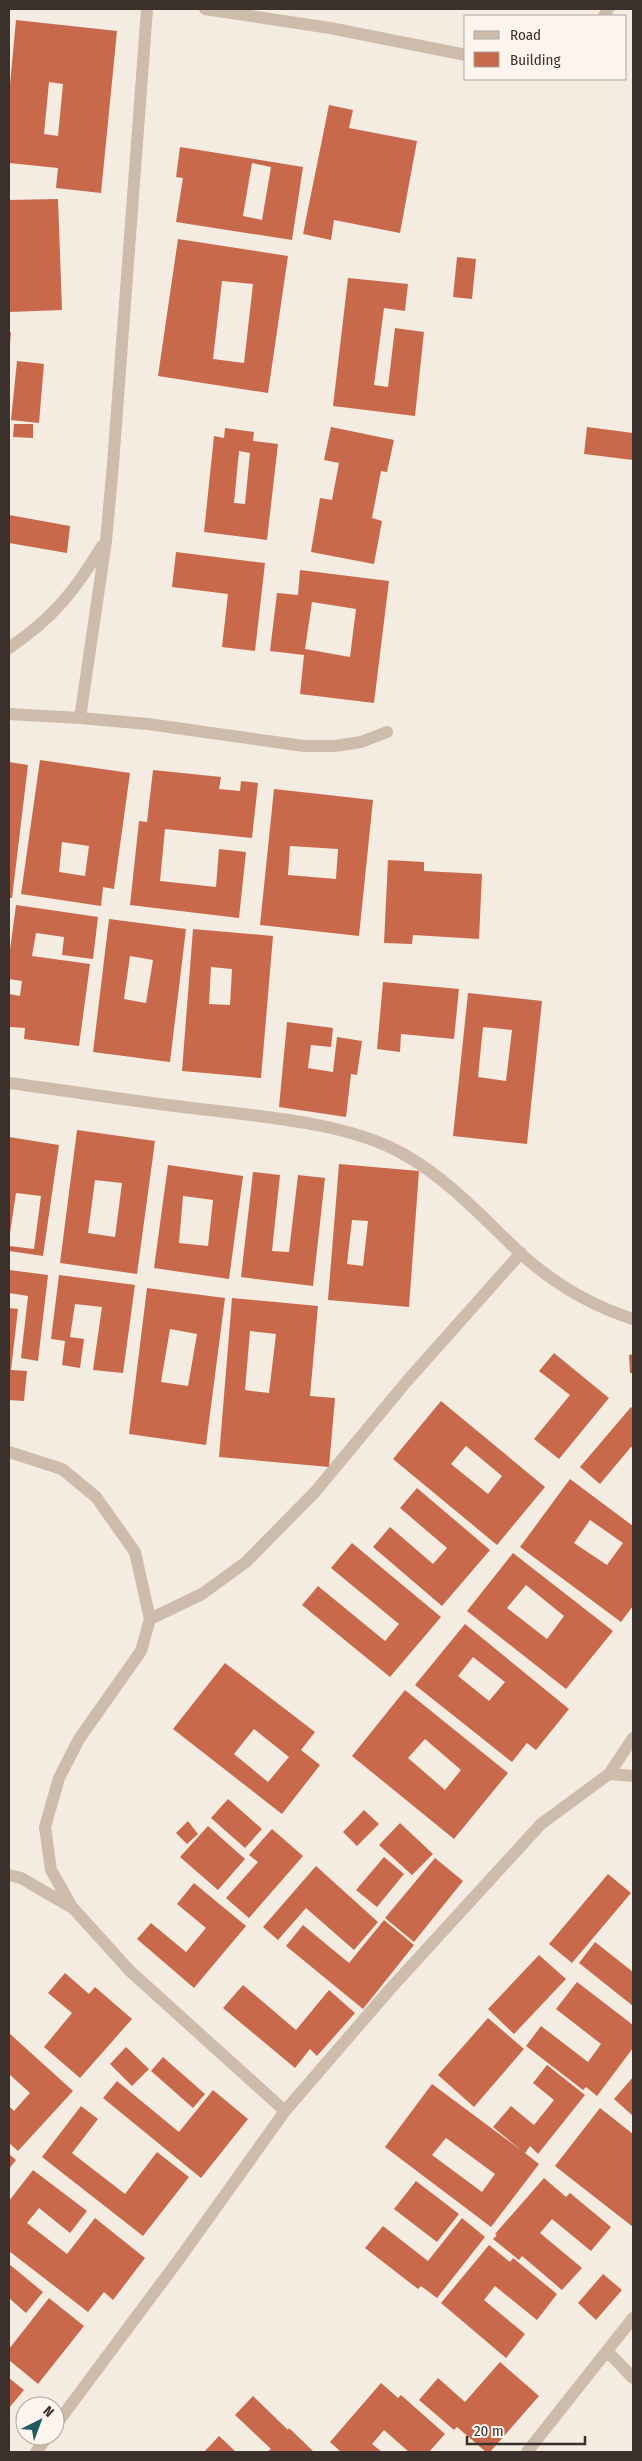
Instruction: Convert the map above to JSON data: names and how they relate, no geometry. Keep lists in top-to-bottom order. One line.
{"legend":["Road","Building"],"scale_bar":"20 m","north":"top right"}
